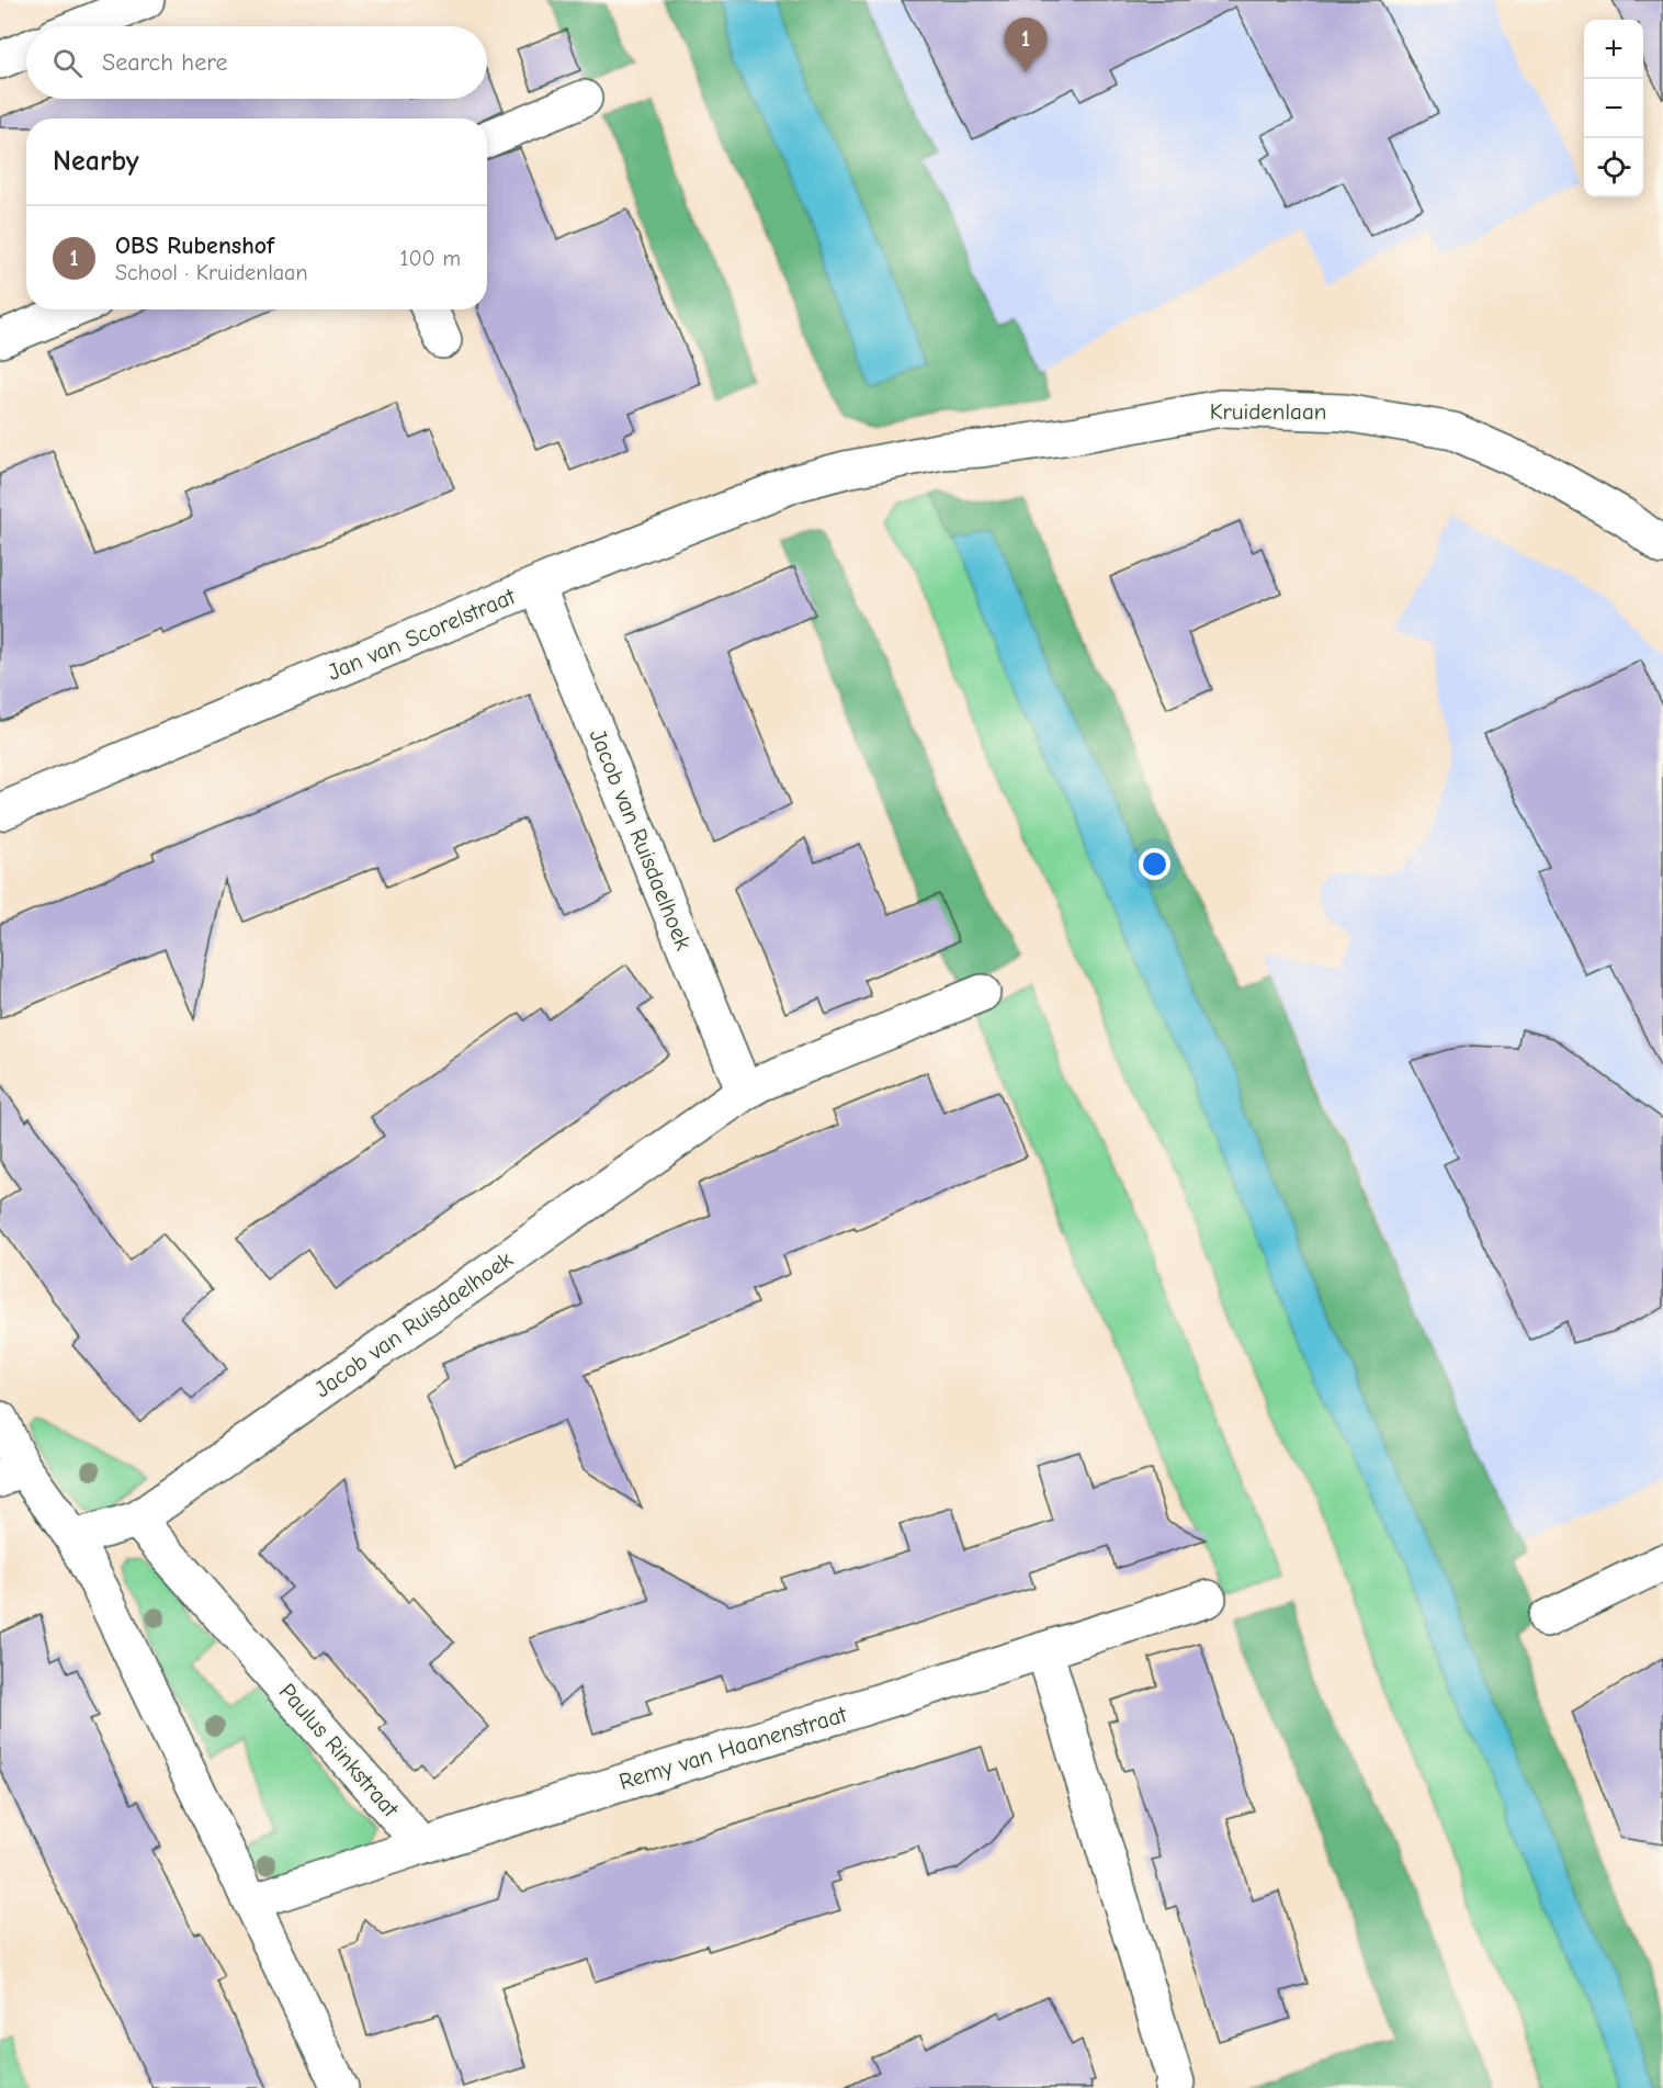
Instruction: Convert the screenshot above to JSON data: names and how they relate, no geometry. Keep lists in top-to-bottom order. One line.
{"streets":{"street":["Kruidenlaan","Jan van Scorelstraat","Jacob van Ruisdaelhoek","Remy van Haanenstraat","Paulus Rinkstraat"]},"crossings":[["Kruidenlaan","Jan van Scorelstraat"],["Jan van Scorelstraat","Jacob van Ruisdaelhoek"],["Jacob van Ruisdaelhoek","Paulus Rinkstraat"],["Remy van Haanenstraat","Paulus Rinkstraat"]],"page":{"pins":"1","map_buttons":["+","−"],"search":"Search here","heading":"Nearby","list":[{"mark":"1","name":"OBS Rubenshof","note":"School · Kruidenlaan","value":"100 m"}]}}
